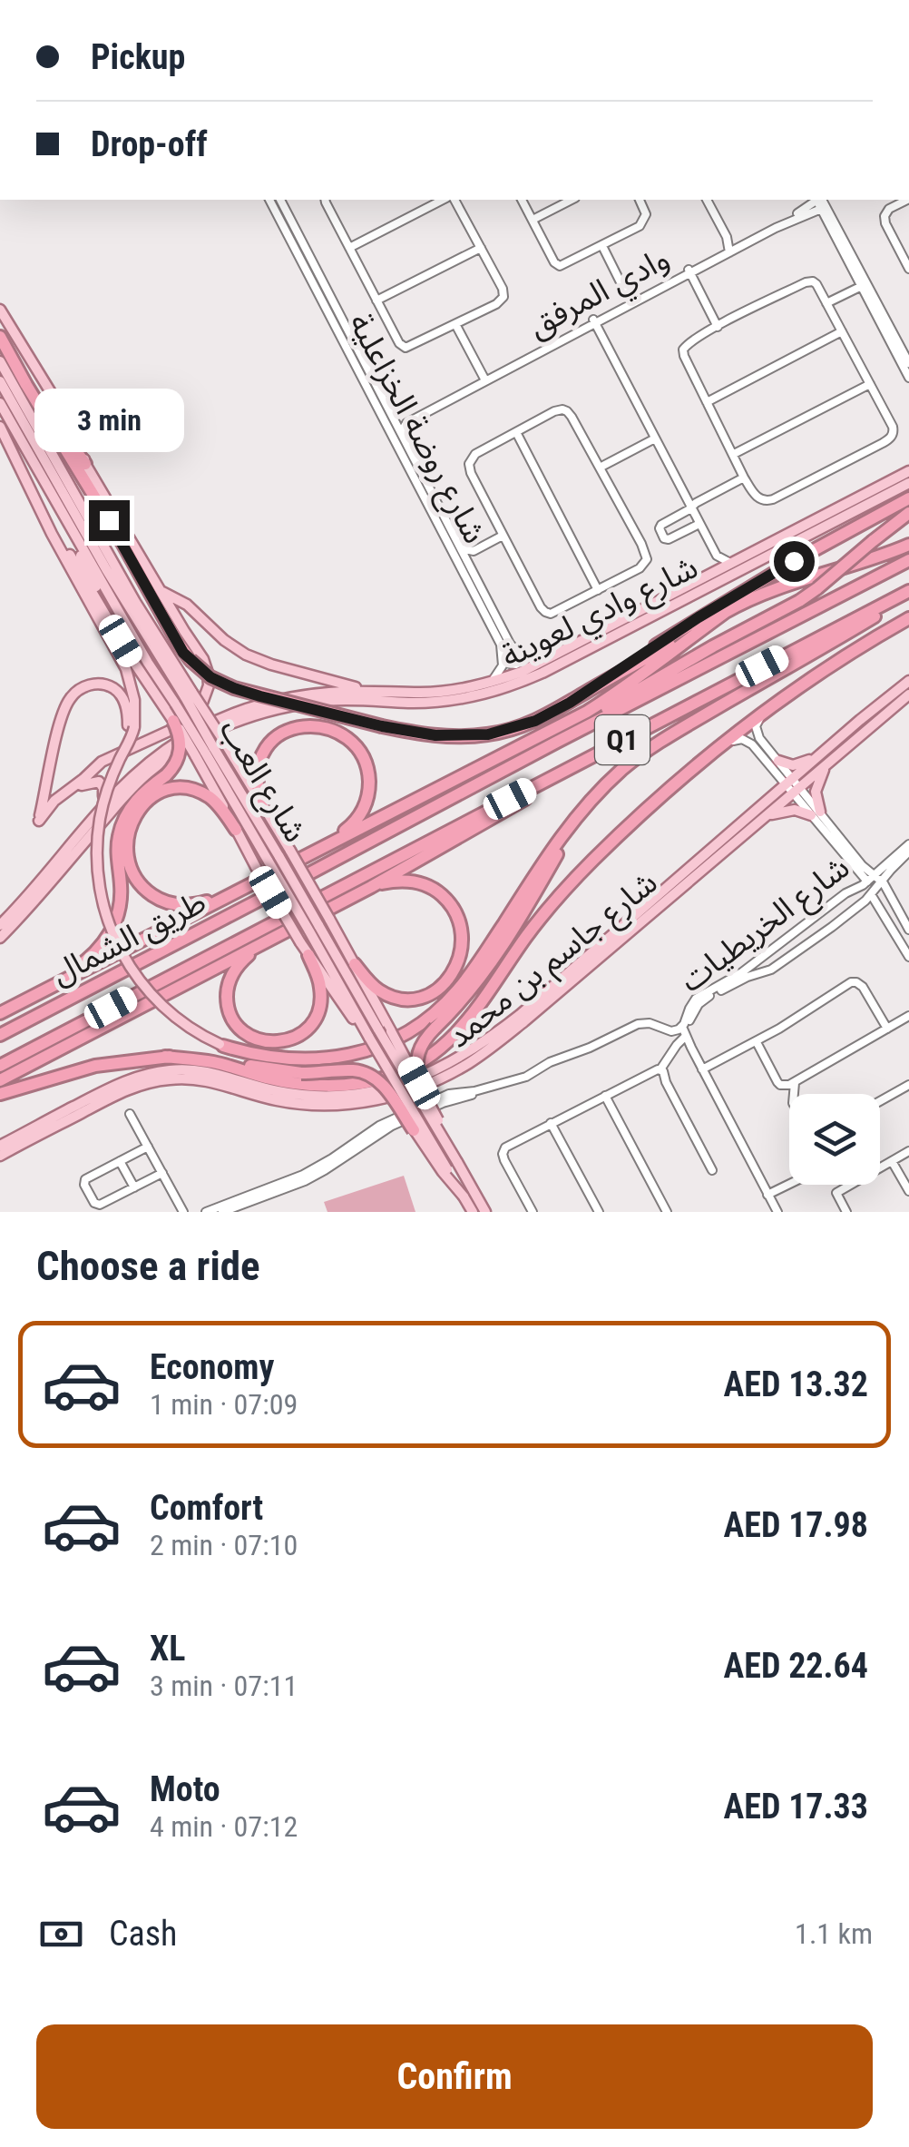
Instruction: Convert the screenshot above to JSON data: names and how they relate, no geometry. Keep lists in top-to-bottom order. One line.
{"streets":{"highway":["Q1","طريق الشمال"],"main road":["شارع وادي لعوينة","شارع العب","شارع جاسم بن محمد"],"street":["وادي المرفق","شارع روضة الخزاعلية","شارع الخريطيات"]},"crossings":[["وادي المرفق","شارع روضة الخزاعلية"]],"page":{"banner":["Pickup","Drop-off"],"bubble":"3 min","heading":"Choose a ride","list":[{"name":"Economy","note":"1 min · 07:09","value":"AED 13.32"},{"name":"Comfort","note":"2 min · 07:10","value":"AED 17.98"},{"name":"XL","note":"3 min · 07:11","value":"AED 22.64"},{"name":"Moto","note":"4 min · 07:12","value":"AED 17.33"}],"pay":["Cash","1.1 km"],"buttons":"Confirm"}}
